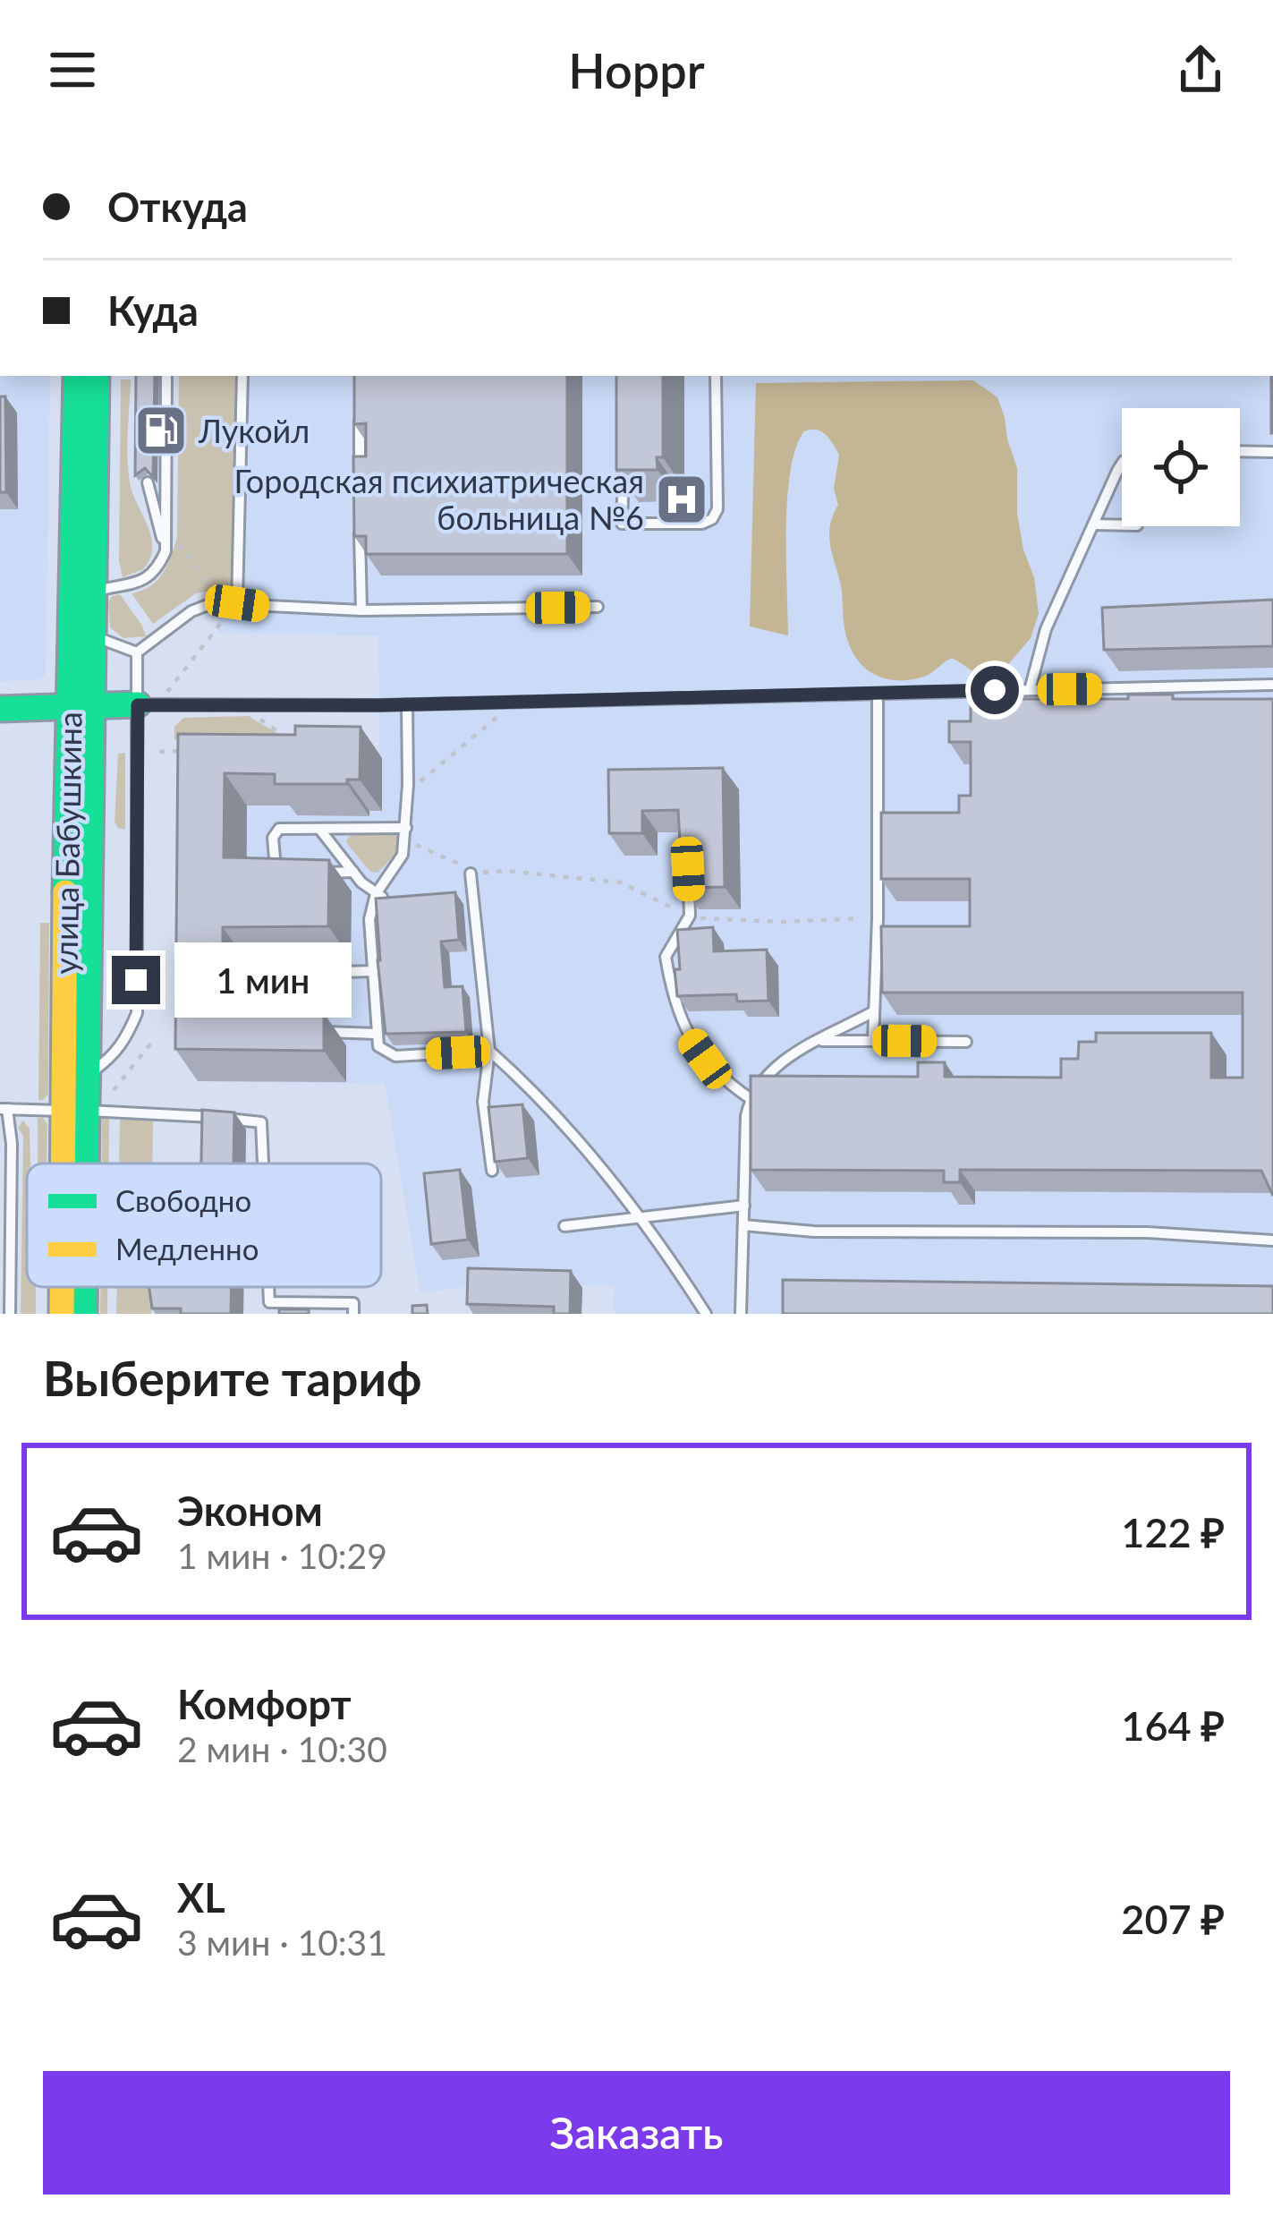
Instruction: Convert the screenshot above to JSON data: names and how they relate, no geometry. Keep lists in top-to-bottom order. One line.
{"streets":{"main road":["улица Бабушкина"]},"places":{"fuel station":["Лукойл"],"hospital":["Городская психиатрическая больница №6"]},"legend":["Свободно","Медленно"],"page":{"header":"Hoppr","banner":["Откуда","Куда"],"bubble":"1 мин","heading":"Выберите тариф","list":[{"name":"Эконом","note":"1 мин · 10:29","value":"122 ₽"},{"name":"Комфорт","note":"2 мин · 10:30","value":"164 ₽"},{"name":"XL","note":"3 мин · 10:31","value":"207 ₽"}],"buttons":"Заказать"}}
